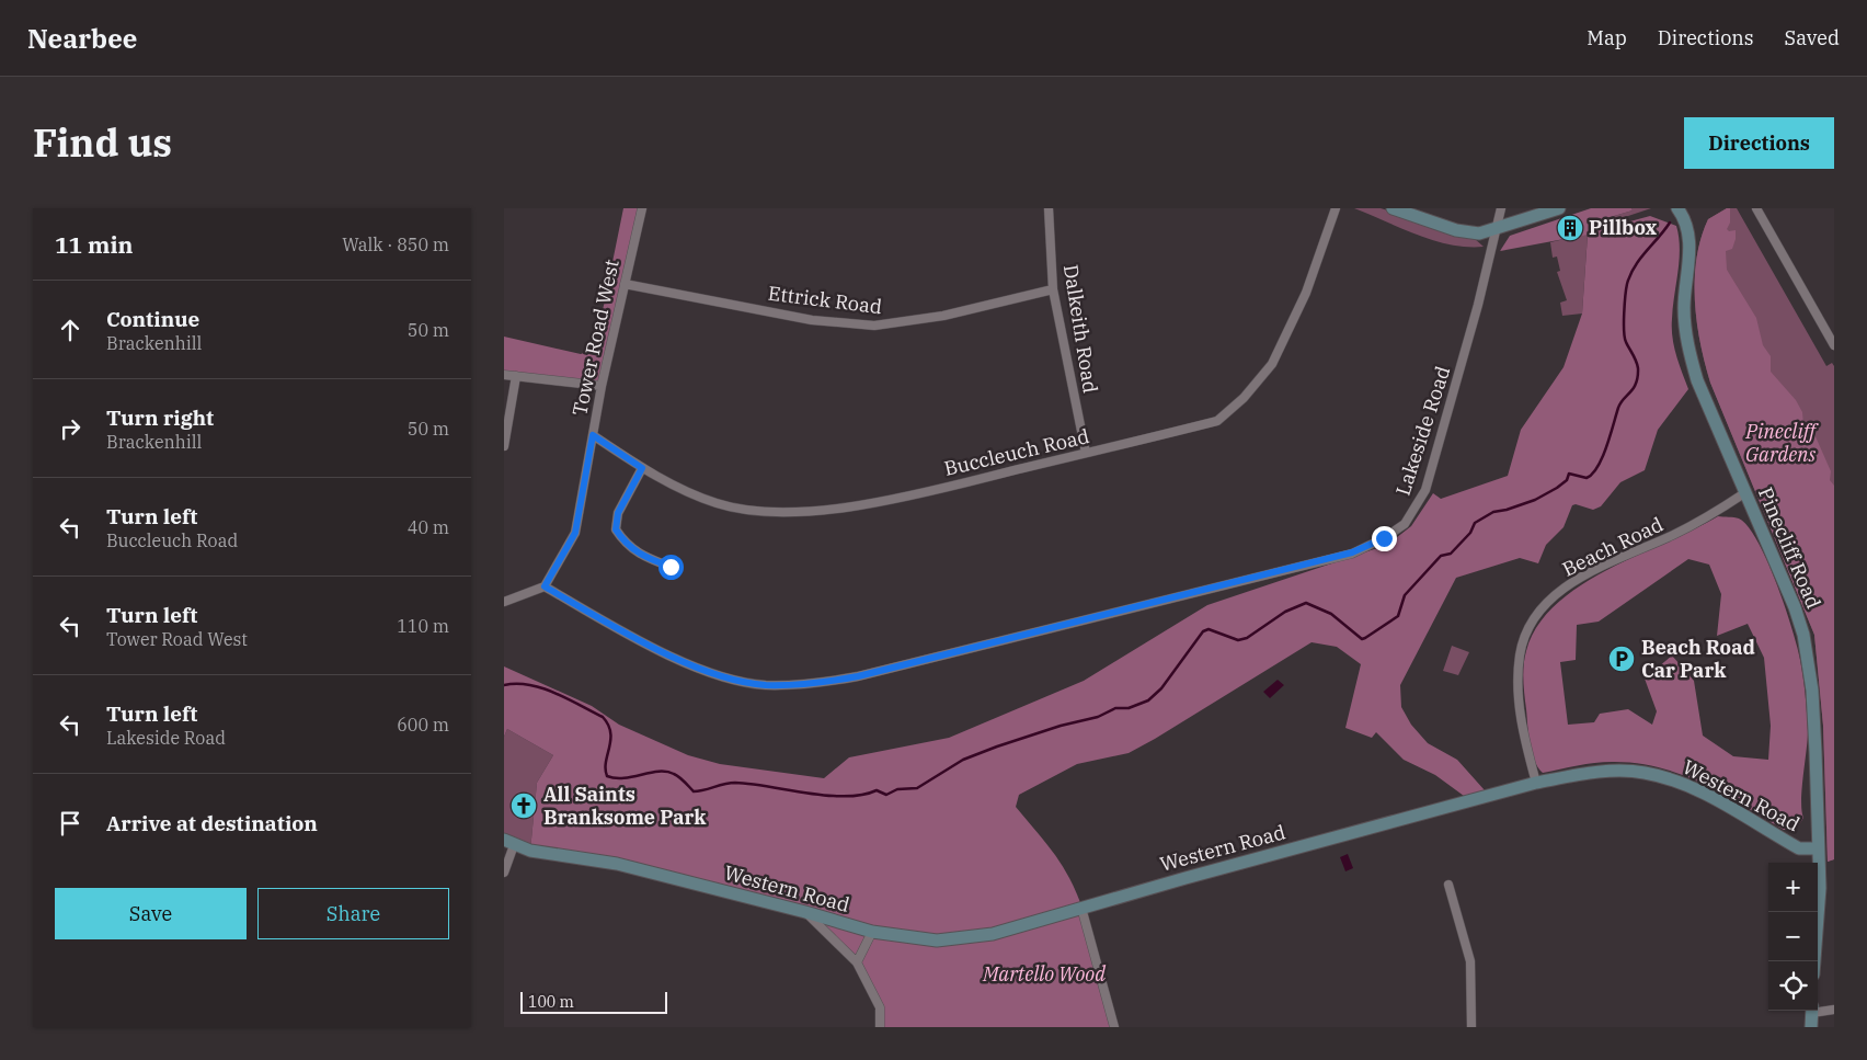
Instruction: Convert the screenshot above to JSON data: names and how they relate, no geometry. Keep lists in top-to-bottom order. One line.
{"streets":{"street":["Ettrick Road","Dalkeith Road","Tower Road West","Lakeside Road","Buccleuch Road","Beach Road","Pinecliff Road","Western Road"]},"crossings":[["Ettrick Road","Dalkeith Road"],["Ettrick Road","Tower Road West"],["Dalkeith Road","Buccleuch Road"],["Tower Road West","Lakeside Road"],["Tower Road West","Buccleuch Road"],["Beach Road","Pinecliff Road"],["Beach Road","Western Road"],["Pinecliff Road","Western Road"]],"parks":["Pinecliff Gardens","Martello Wood"],"places":{"building":["Pillbox"],"parking":["Beach Road Car Park"],"church":["All Saints Branksome Park"]},"scale_bar":"100 m","page":{"header":"Nearbee","nav":["Map","Directions","Saved"],"title":"Find us","buttons":["Directions",["Save","Share"]],"heading":["11 min","Walk · 850 m"],"list":[["Continue","Brackenhill","50 m"],["Turn right","Brackenhill","50 m"],["Turn left","Buccleuch Road","40 m"],["Turn left","Tower Road West","110 m"],["Turn left","Lakeside Road","600 m"],"Arrive at destination"],"map_buttons":["+","−"],"scale":"100 m"}}
